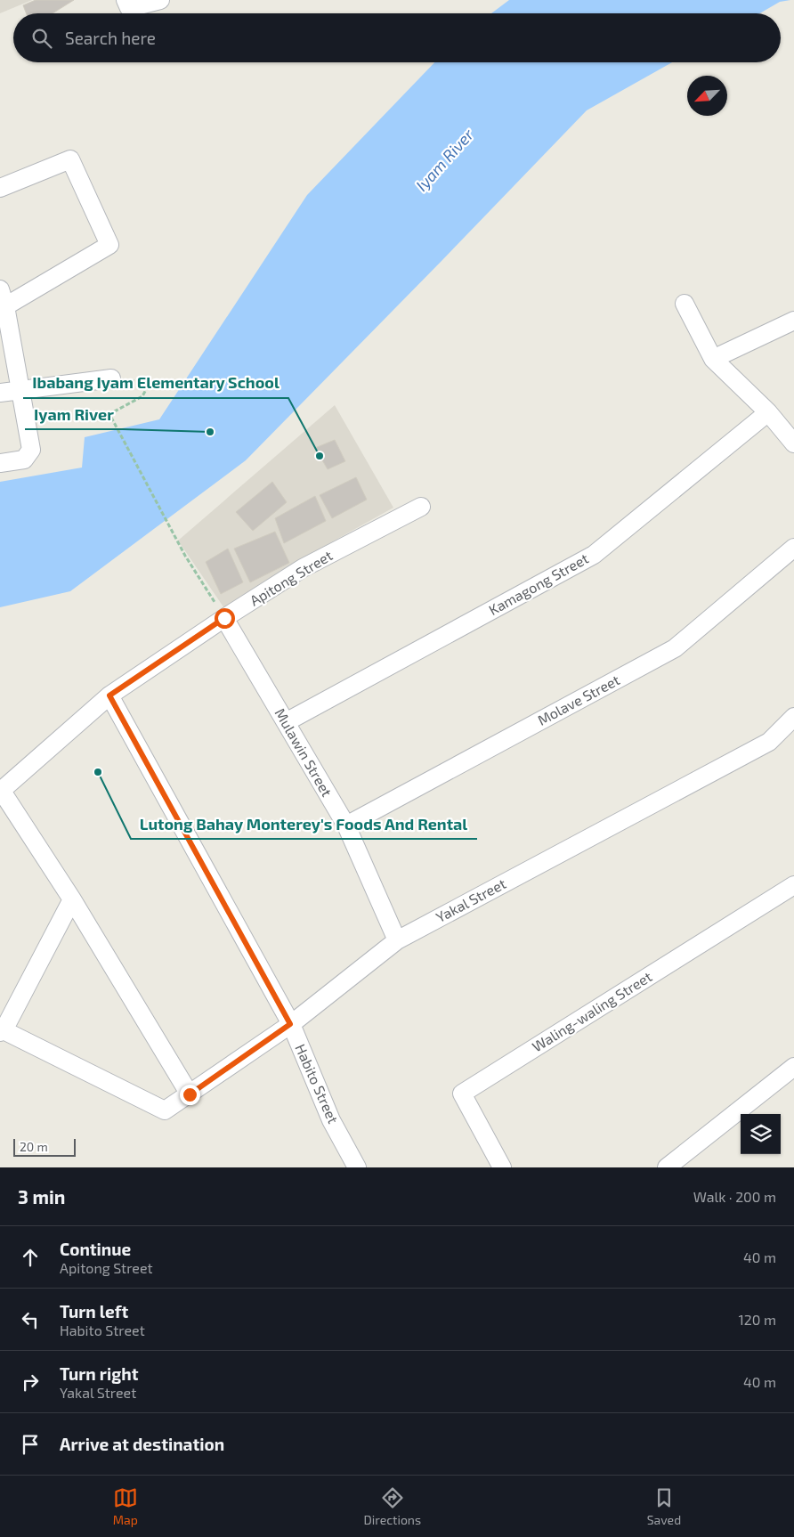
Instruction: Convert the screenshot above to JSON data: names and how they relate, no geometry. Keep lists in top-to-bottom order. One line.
{"streets":{"street":["Apitong Street","Kamagong Street","Molave Street","Mulawin Street","Yakal Street","Waling-waling Street","Habito Street"]},"crossings":[["Apitong Street","Mulawin Street"],["Apitong Street","Habito Street"],["Kamagong Street","Mulawin Street"],["Molave Street","Mulawin Street"],["Mulawin Street","Yakal Street"],["Yakal Street","Habito Street"]],"water":["Iyam River"],"places":["Iyam River","Ibabang Iyam Elementary School","Lutong Bahay Monterey's Foods And Rental"],"scale_bar":"20 m","north":"bottom left","page":{"search":"Search here","scale":"20 m","heading":["3 min","Walk · 200 m"],"list":[["Continue","Apitong Street","40 m"],["Turn left","Habito Street","120 m"],["Turn right","Yakal Street","40 m"],"Arrive at destination"],"nav":["Map","Directions","Saved"]}}
